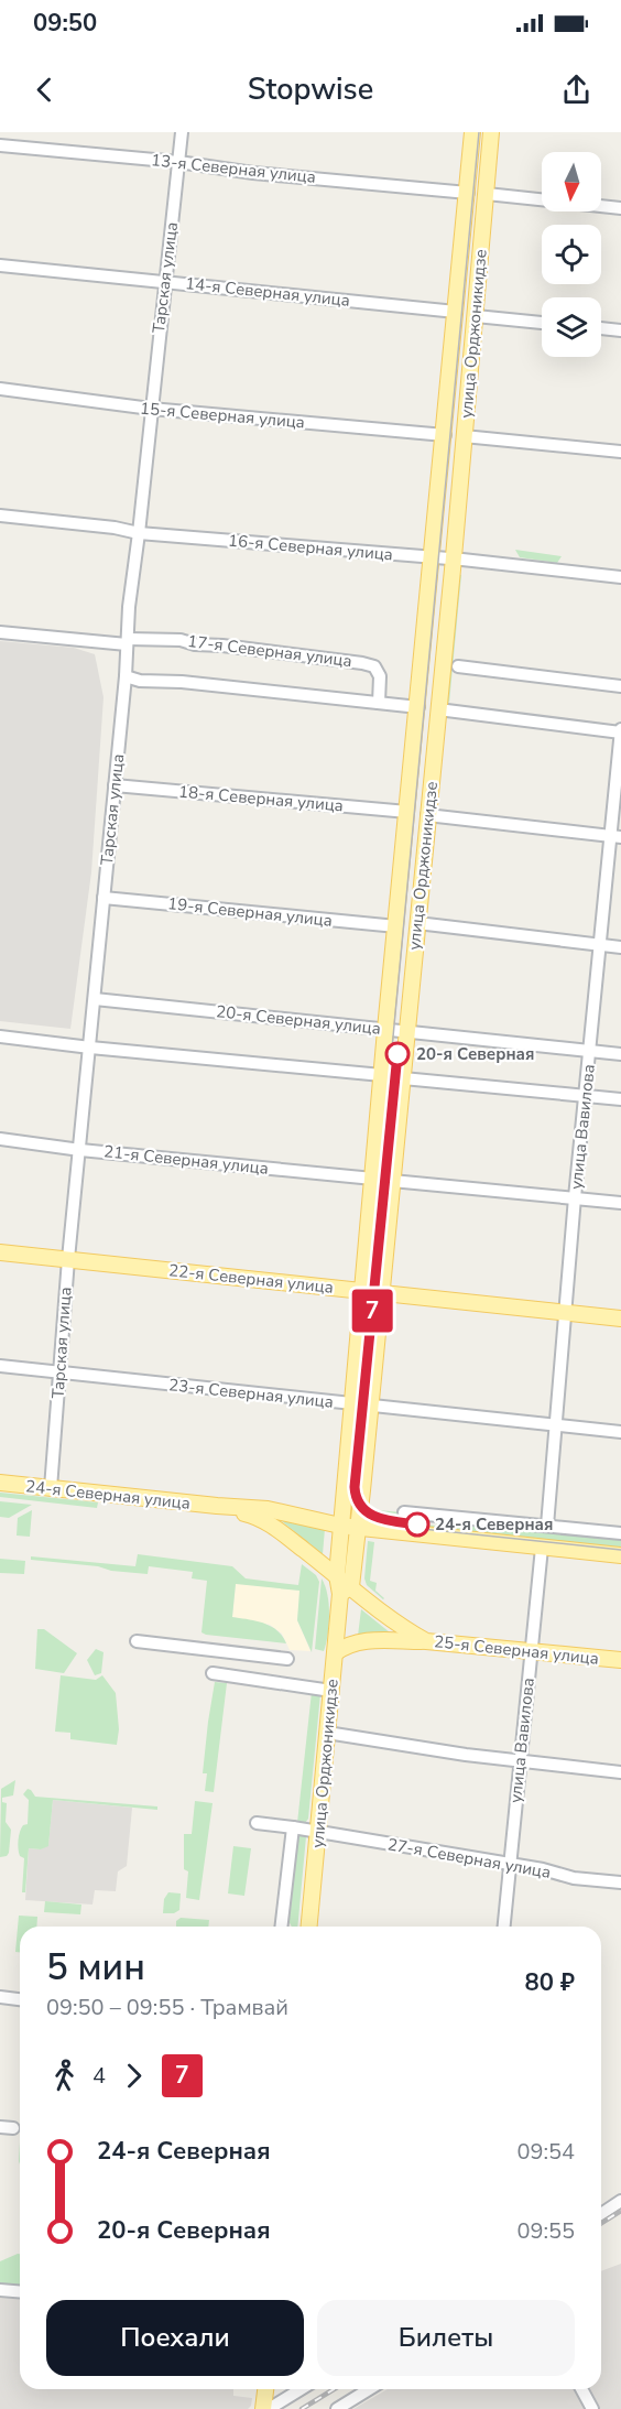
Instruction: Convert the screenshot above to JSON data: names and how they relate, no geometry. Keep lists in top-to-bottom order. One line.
{"streets":{"main road":["улица Орджоникидзе","22-я Северная улица","24-я Северная улица","25-я Северная улица"],"street":["13-я Северная улица","Тарская улица","14-я Северная улица","15-я Северная улица","16-я Северная улица","17-я Северная улица","18-я Северная улица","19-я Северная улица","20-я Северная улица","улица Вавилова","21-я Северная улица","23-я Северная улица","27-я Северная улица"]},"crossings":[["13-я Северная улица","Тарская улица"],["13-я Северная улица","улица Орджоникидзе"],["Тарская улица","14-я Северная улица"],["Тарская улица","15-я Северная улица"],["Тарская улица","16-я Северная улица"],["Тарская улица","17-я Северная улица"],["Тарская улица","18-я Северная улица"],["Тарская улица","19-я Северная улица"],["Тарская улица","20-я Северная улица"],["Тарская улица","21-я Северная улица"],["Тарская улица","22-я Северная улица"],["Тарская улица","23-я Северная улица"],["Тарская улица","24-я Северная улица"],["14-я Северная улица","улица Орджоникидзе"],["улица Орджоникидзе","15-я Северная улица"],["улица Орджоникидзе","16-я Северная улица"],["улица Орджоникидзе","18-я Северная улица"],["улица Орджоникидзе","19-я Северная улица"],["улица Орджоникидзе","20-я Северная улица"],["улица Орджоникидзе","21-я Северная улица"],["улица Орджоникидзе","22-я Северная улица"],["улица Орджоникидзе","23-я Северная улица"],["улица Орджоникидзе","24-я Северная улица"],["улица Орджоникидзе","25-я Северная улица"],["улица Орджоникидзе","27-я Северная улица"],["20-я Северная улица","улица Вавилова"],["улица Вавилова","22-я Северная улица"],["улица Вавилова","23-я Северная улица"],["улица Вавилова","24-я Северная улица"],["улица Вавилова","25-я Северная улица"],["улица Вавилова","27-я Северная улица"]],"places":["20-я Северная","24-я Северная"],"lines":["tram line 7"],"north":"bottom","page":{"status":"09:50","header":"Stopwise","on_map":"7","heading":["5 мин","09:50 – 09:55 · Трамвай","80 ₽"],"legs":["4","7"],"list":[{"name":"24-я Северная","value":"09:54"},{"name":"20-я Северная","value":"09:55"}],"buttons":["Поехали","Билеты"]}}
